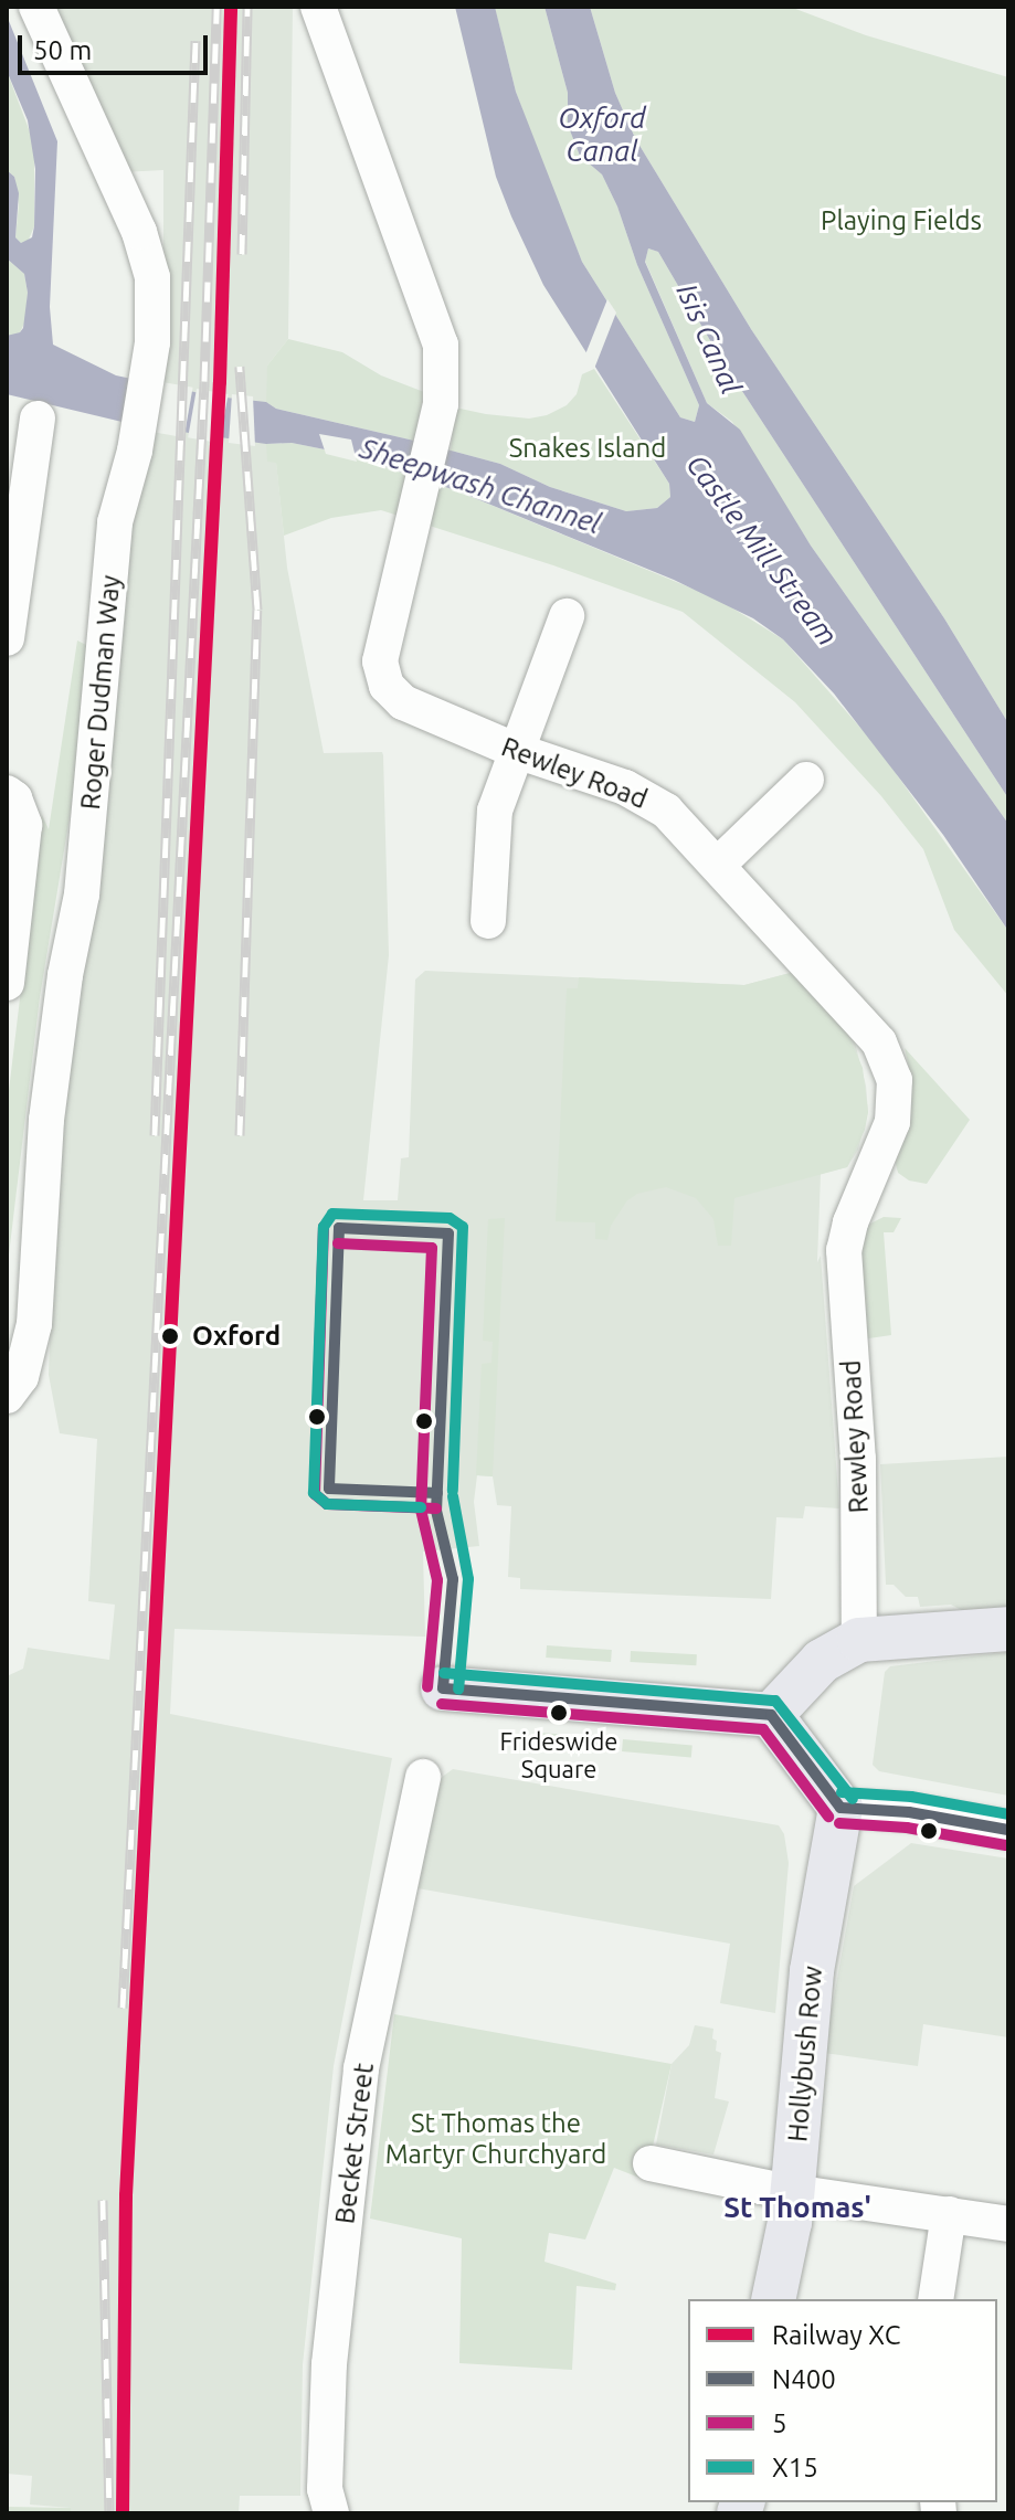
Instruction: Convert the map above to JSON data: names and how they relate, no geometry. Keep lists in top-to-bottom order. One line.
{"streets":{"main road":["Hollybush Row"],"street":["Roger Dudman Way","Rewley Road","Becket Street"]},"districts":["St Thomas'"],"water":["Oxford Canal","Isis Canal","Sheepwash Channel","Castle Mill Stream"],"parks":["Playing Fields","Snakes Island","St Thomas the Martyr Churchyard"],"places":["Oxford","Frideswide Square"],"lines":["rail line XC","transit line X15","transit line 5","transit line N400"],"legend":["Railway XC","N400","5","X15"],"scale_bar":"50 m"}
